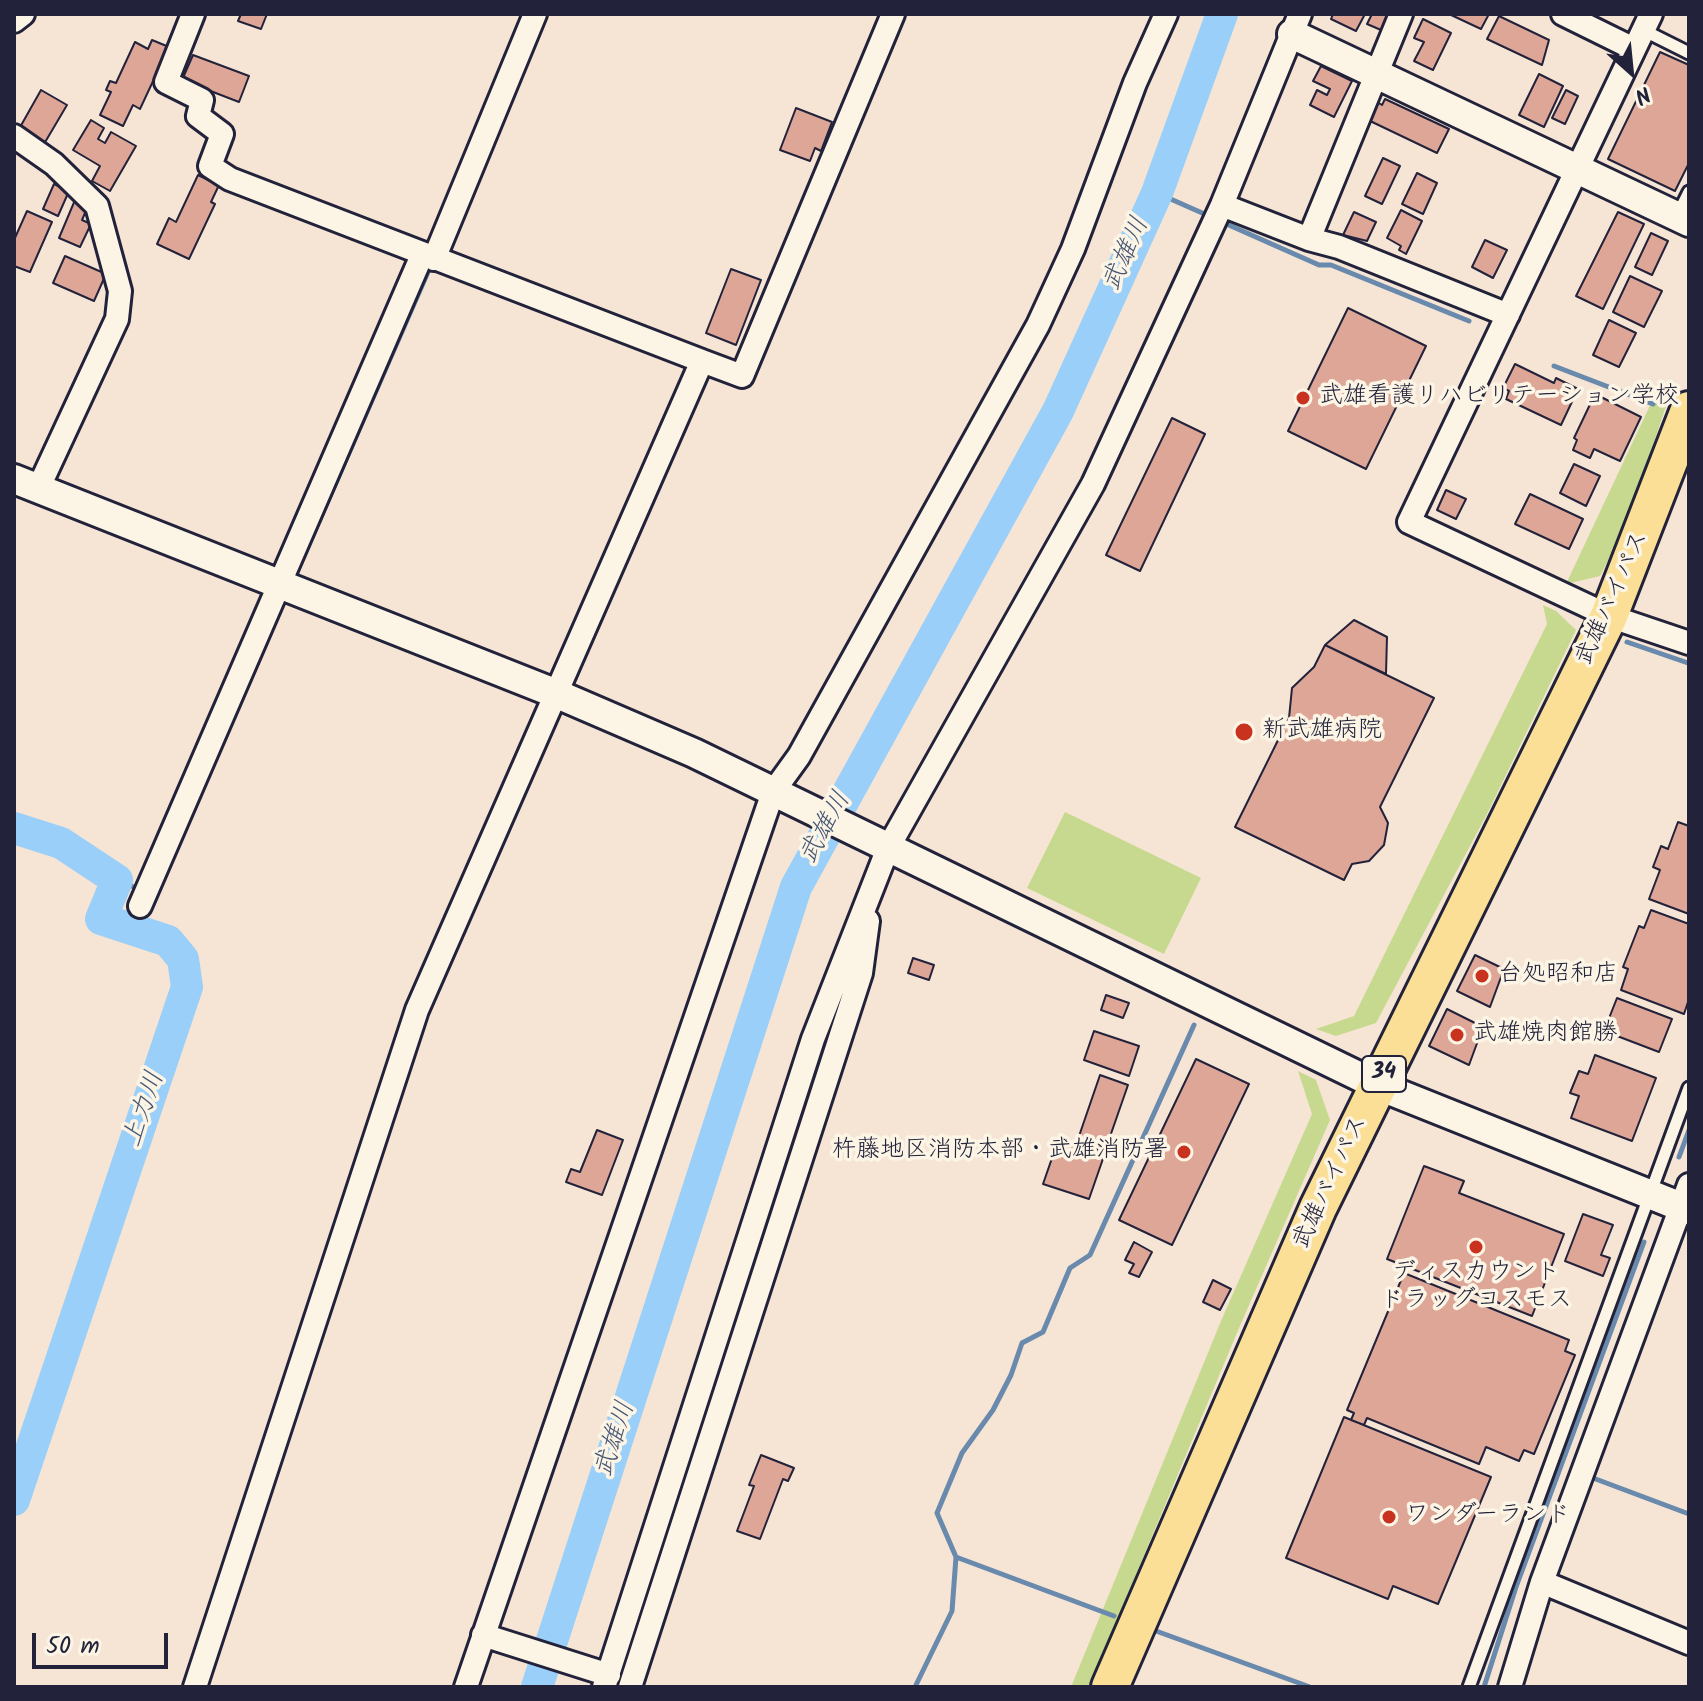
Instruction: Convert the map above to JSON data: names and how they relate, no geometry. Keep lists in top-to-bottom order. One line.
{"streets":{"highway":["武雄バイパス","34"]},"water":["武雄川","上力川"],"places":["武雄看護リハビリテーション学校","新武雄病院","台処昭和店","武雄焼肉館勝","杵藤地区消防本部・武雄消防署","ディスカウント ドラッグコスモス","ワンダーランド"],"scale_bar":"50 m","north":"bottom right"}
